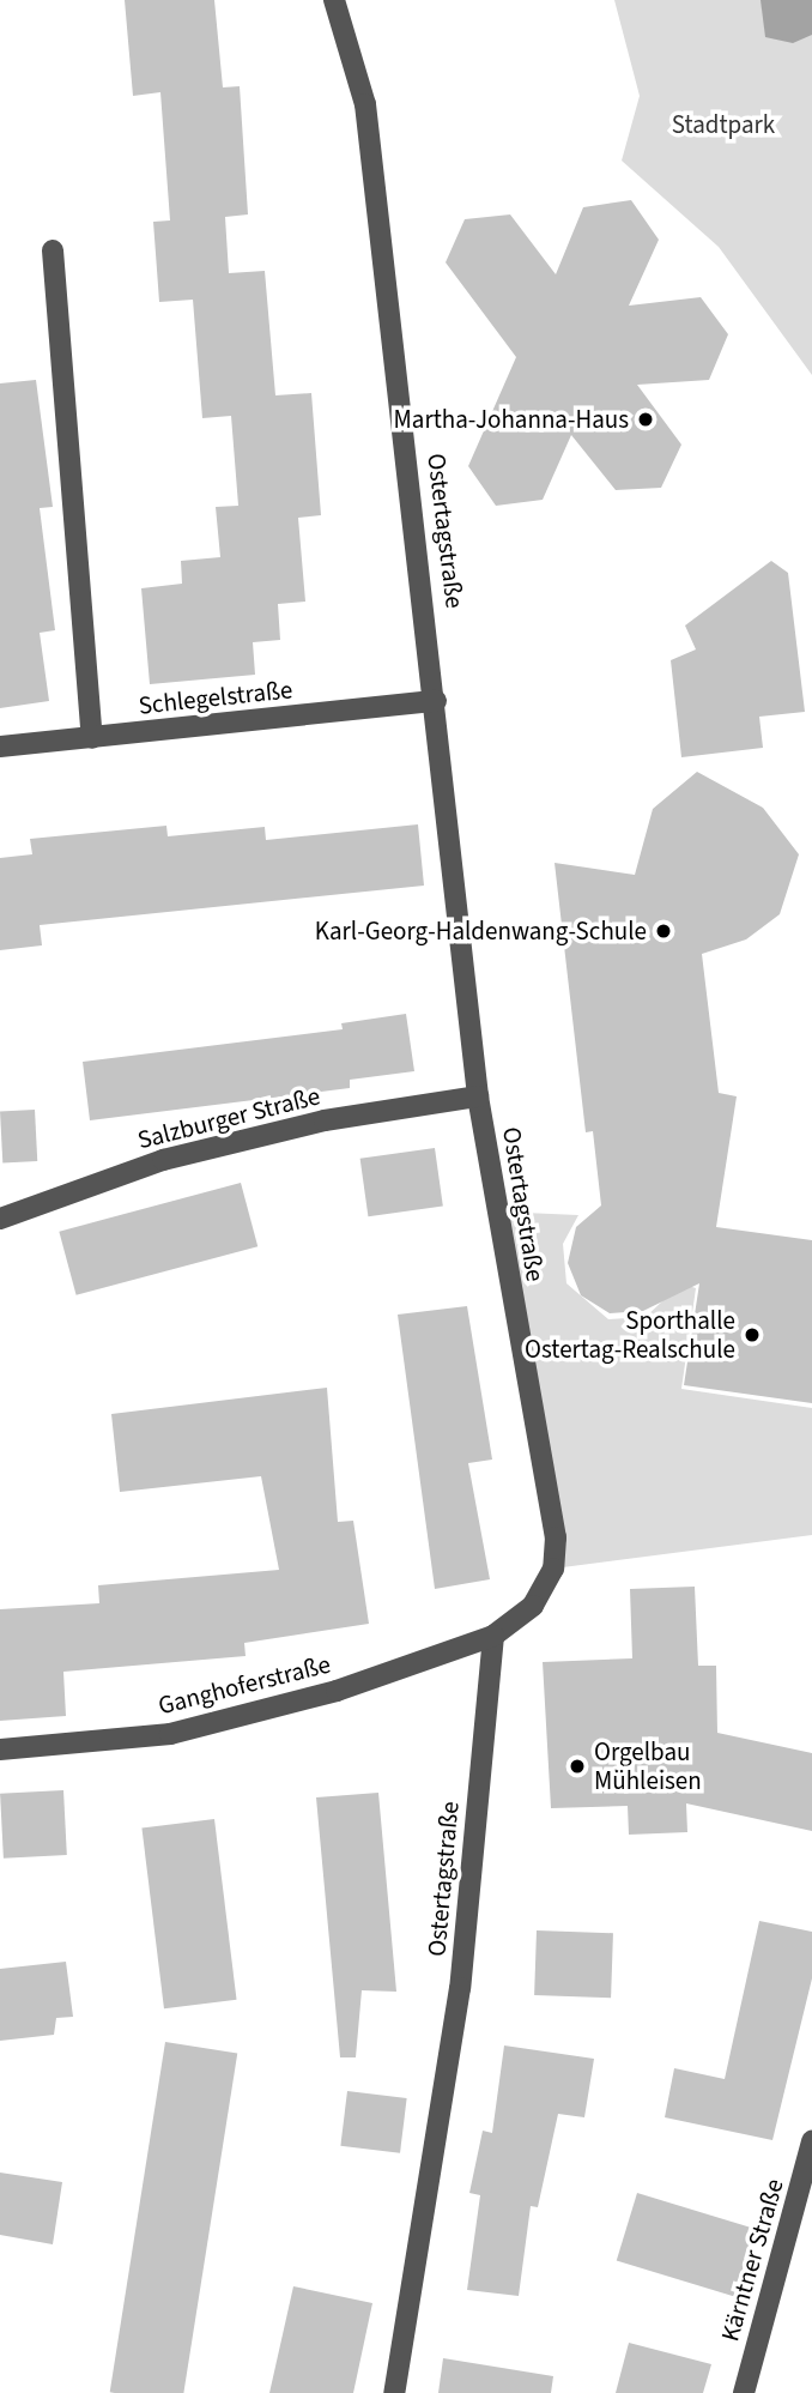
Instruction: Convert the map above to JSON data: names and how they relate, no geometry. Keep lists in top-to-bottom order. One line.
{"streets":{"street":["Ostertagstraße","Schlegelstraße","Salzburger Straße","Ganghoferstraße","Kärntner Straße"]},"crossings":[["Ostertagstraße","Schlegelstraße"],["Ostertagstraße","Salzburger Straße"],["Ostertagstraße","Ganghoferstraße"]],"parks":["Stadtpark"],"places":["Martha-Johanna-Haus","Karl-Georg-Haldenwang-Schule","Sporthalle Ostertag-Realschule","Orgelbau Mühleisen"]}
